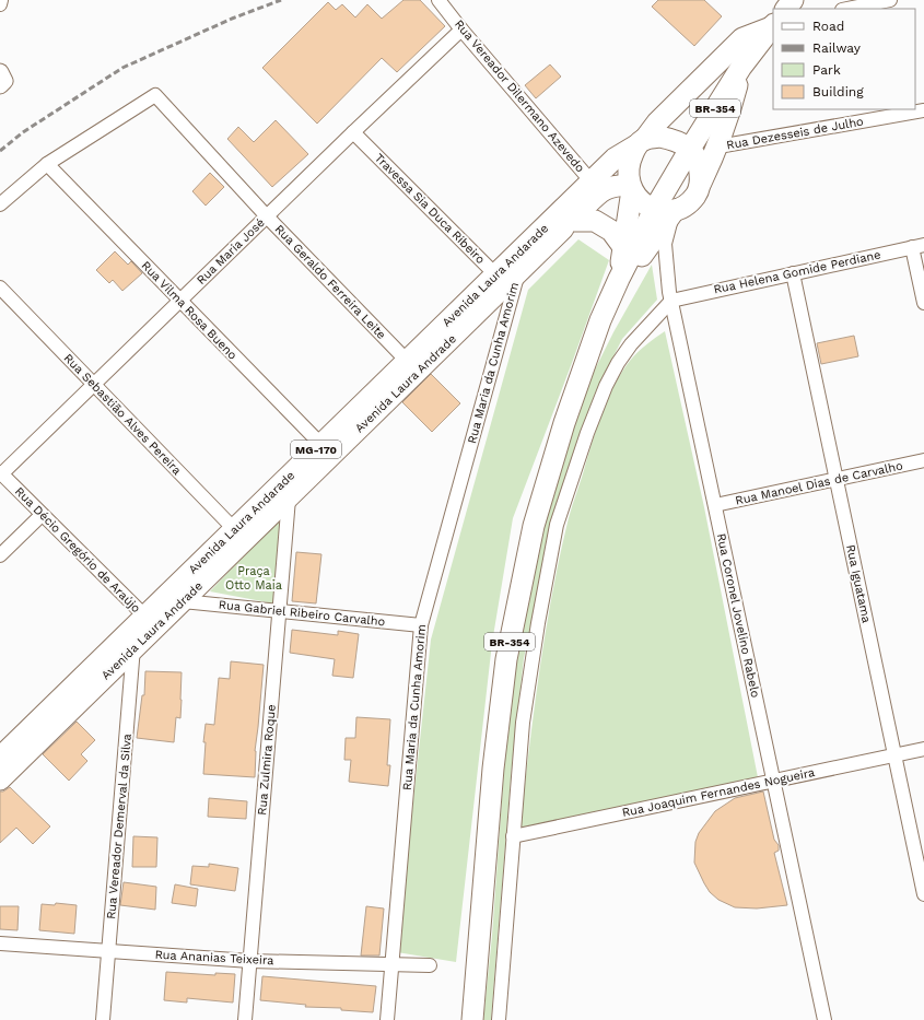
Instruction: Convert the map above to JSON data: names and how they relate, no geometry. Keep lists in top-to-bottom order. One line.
{"streets":{"main road":["BR-354","Avenida Laura Andarade","Avenida Laura Andrade","MG-170"],"street":["Rua Vereador Dilermano Azevedo","Rua Dezesseis de Julho","Travessa Sia Duca Ribeiro","Rua Maria José","Rua Helena Gomide Perdiane","Rua Geraldo Ferreira Leite","Rua Vilma Rosa Bueno","Rua Maria da Cunha Amorim","Rua Sebastião Alves Pereira","Rua Manoel Dias de Carvalho","Rua Décio Gregório de Araújo","Rua Iguatama","Rua Gabriel Ribeiro Carvalho","Rua Coronel Jovelino Rabelo","Rua Zulmira Roque","Rua Joaquim Fernandes Nogueira","Rua Vereador Demerval da Silva","Rua Ananias Teixeira"]},"crossings":[["Rua Vereador Dilermano Azevedo","Rua Maria José"],["Rua Vereador Dilermano Azevedo","Avenida Laura Andarade"],["Rua Vereador Dilermano Azevedo","MG-170"],["Travessa Sia Duca Ribeiro","Rua Maria José"],["Travessa Sia Duca Ribeiro","Avenida Laura Andarade"],["Travessa Sia Duca Ribeiro","Rua Maria da Cunha Amorim"],["Travessa Sia Duca Ribeiro","MG-170"],["Rua Maria José","Rua Geraldo Ferreira Leite"],["Rua Maria José","Rua Vilma Rosa Bueno"],["Rua Maria José","Rua Sebastião Alves Pereira"],["Rua Maria José","Rua Décio Gregório de Araújo"],["Rua Helena Gomide Perdiane","Rua Iguatama"],["Rua Helena Gomide Perdiane","Rua Coronel Jovelino Rabelo"],["Avenida Laura Andarade","Rua Geraldo Ferreira Leite"],["Avenida Laura Andarade","Rua Vilma Rosa Bueno"],["Avenida Laura Andarade","Rua Maria da Cunha Amorim"],["Avenida Laura Andarade","Avenida Laura Andrade"],["Avenida Laura Andarade","Rua Sebastião Alves Pereira"],["Avenida Laura Andarade","MG-170"],["Avenida Laura Andarade","Rua Décio Gregório de Araújo"],["Avenida Laura Andarade","Rua Vereador Demerval da Silva"],["Rua Geraldo Ferreira Leite","Rua Vilma Rosa Bueno"],["Rua Vilma Rosa Bueno","Avenida Laura Andrade"],["Rua Maria da Cunha Amorim","MG-170"],["Rua Maria da Cunha Amorim","Rua Gabriel Ribeiro Carvalho"],["Rua Maria da Cunha Amorim","Rua Ananias Teixeira"],["Avenida Laura Andrade","Rua Sebastião Alves Pereira"],["Avenida Laura Andrade","Rua Décio Gregório de Araújo"],["Avenida Laura Andrade","Rua Gabriel Ribeiro Carvalho"],["Avenida Laura Andrade","Rua Zulmira Roque"],["Avenida Laura Andrade","Rua Vereador Demerval da Silva"],["Rua Manoel Dias de Carvalho","Rua Iguatama"],["Rua Manoel Dias de Carvalho","Rua Coronel Jovelino Rabelo"],["Rua Iguatama","Rua Joaquim Fernandes Nogueira"],["Rua Gabriel Ribeiro Carvalho","Rua Zulmira Roque"],["Rua Coronel Jovelino Rabelo","Rua Joaquim Fernandes Nogueira"],["Rua Zulmira Roque","Rua Ananias Teixeira"],["Rua Vereador Demerval da Silva","Rua Ananias Teixeira"]],"parks":["Praça Otto Maia"],"legend":["Road","Railway","Park","Building"]}
